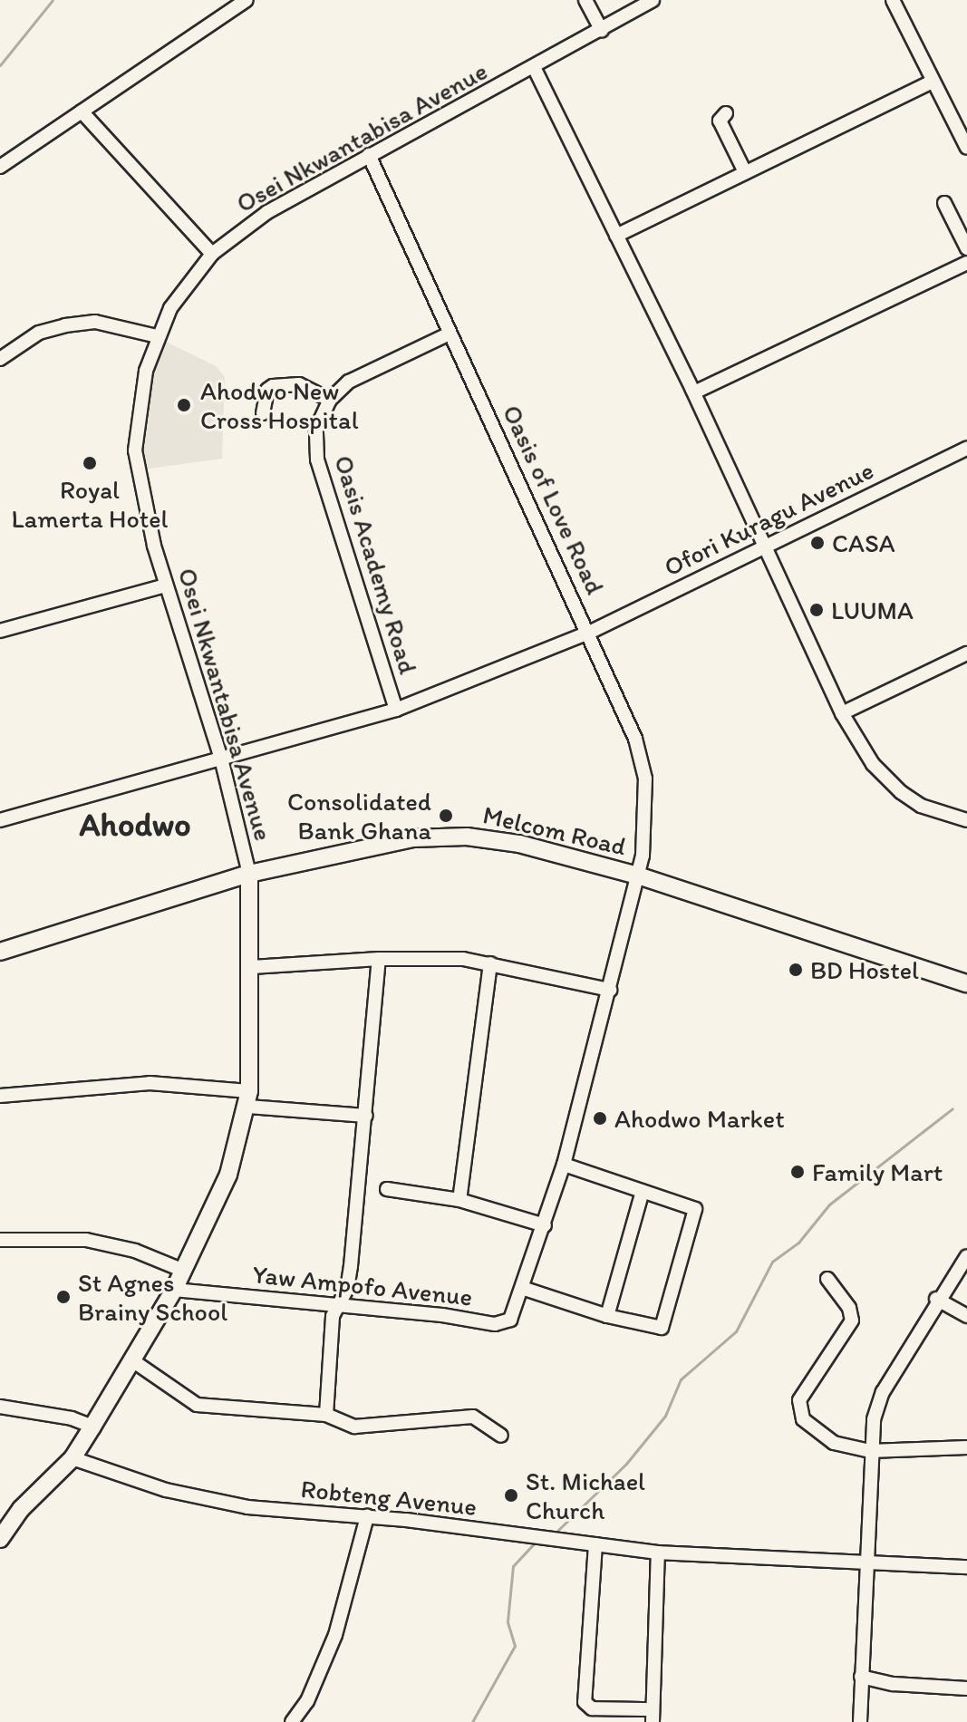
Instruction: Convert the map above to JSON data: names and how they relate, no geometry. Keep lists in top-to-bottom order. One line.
{"streets":{"main road":["Melcom Road"],"street":["Osei Nkwantabisa Avenue","Oasis of Love Road","Ofori Kuragu Avenue","Oasis Academy Road","Yaw Ampofo Avenue","Robteng Avenue"]},"crossings":[["Osei Nkwantabisa Avenue","Oasis of Love Road"],["Osei Nkwantabisa Avenue","Ofori Kuragu Avenue"],["Osei Nkwantabisa Avenue","Melcom Road"],["Oasis of Love Road","Ofori Kuragu Avenue"],["Oasis of Love Road","Oasis Academy Road"],["Oasis of Love Road","Melcom Road"],["Oasis of Love Road","Yaw Ampofo Avenue"],["Ofori Kuragu Avenue","Oasis Academy Road"]],"districts":["Ahodwo"],"places":["Ahodwo New Cross Hospital","Royal Lamerta Hotel","CASA","LUUMA","Consolidated Bank Ghana","BD Hostel","Ahodwo Market","Family Mart","St Agnes Brainy School","St. Michael Church"]}
